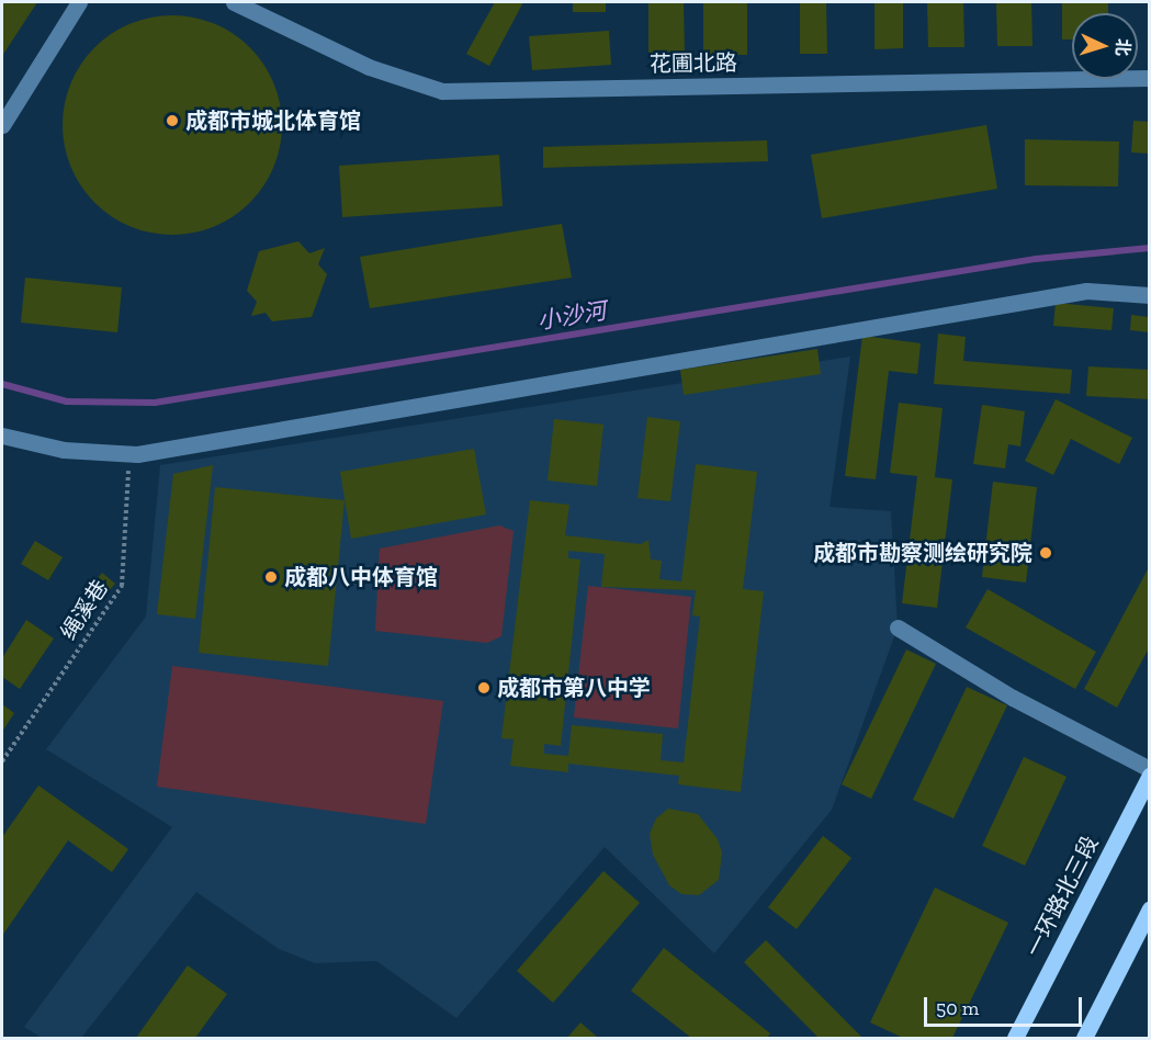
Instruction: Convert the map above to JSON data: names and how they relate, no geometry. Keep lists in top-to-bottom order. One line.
{"streets":{"main road":["一环路北三段"],"street":["花圃北路"],"path":["绳溪巷"]},"water":["小沙河"],"places":["成都市城北体育馆","成都市勘察测绘研究院","成都八中体育馆","成都市第八中学"],"scale_bar":"50 m","north":"right"}
